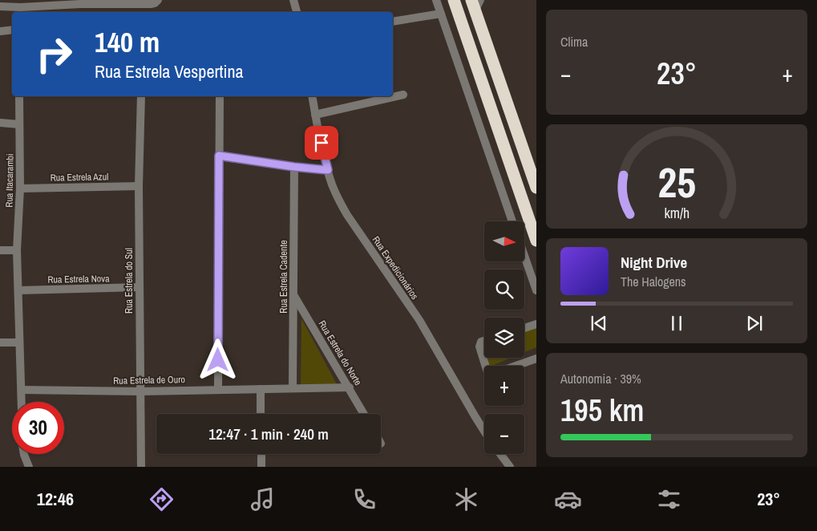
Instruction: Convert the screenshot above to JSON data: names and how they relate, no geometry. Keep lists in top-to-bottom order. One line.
{"streets":{"street":["Rua Estrela Azul","Rua Itacarambi","Rua Expedicionários","Rua Estrela Cadente","Rua Estrela Nova","Rua Estrela do Sul","Rua Estrela do Norte","Rua Estrela de Ouro"]},"crossings":[["Rua Estrela Azul","Rua Itacarambi"],["Rua Estrela Azul","Rua Estrela do Sul"],["Rua Itacarambi","Rua Estrela Nova"],["Rua Itacarambi","Rua Estrela de Ouro"],["Rua Estrela Cadente","Rua Estrela do Norte"],["Rua Estrela Cadente","Rua Estrela de Ouro"],["Rua Estrela Nova","Rua Estrela do Sul"],["Rua Estrela do Sul","Rua Estrela de Ouro"],["Rua Estrela do Norte","Rua Estrela de Ouro"]],"north":"right","page":{"tile":["Clima",["Autonomia · 39%","195 km"]],"turn":["140 m","Rua Estrela Vespertina"],"heat":["−","23°","+"],"map_buttons":["+","−"],"song":["Night Drive","The Halogens"],"limit":"30","trip":"12:47 · 1 min · 240 m","tabs":["12:46","23°"],"gauge":["25","km/h"]}}
